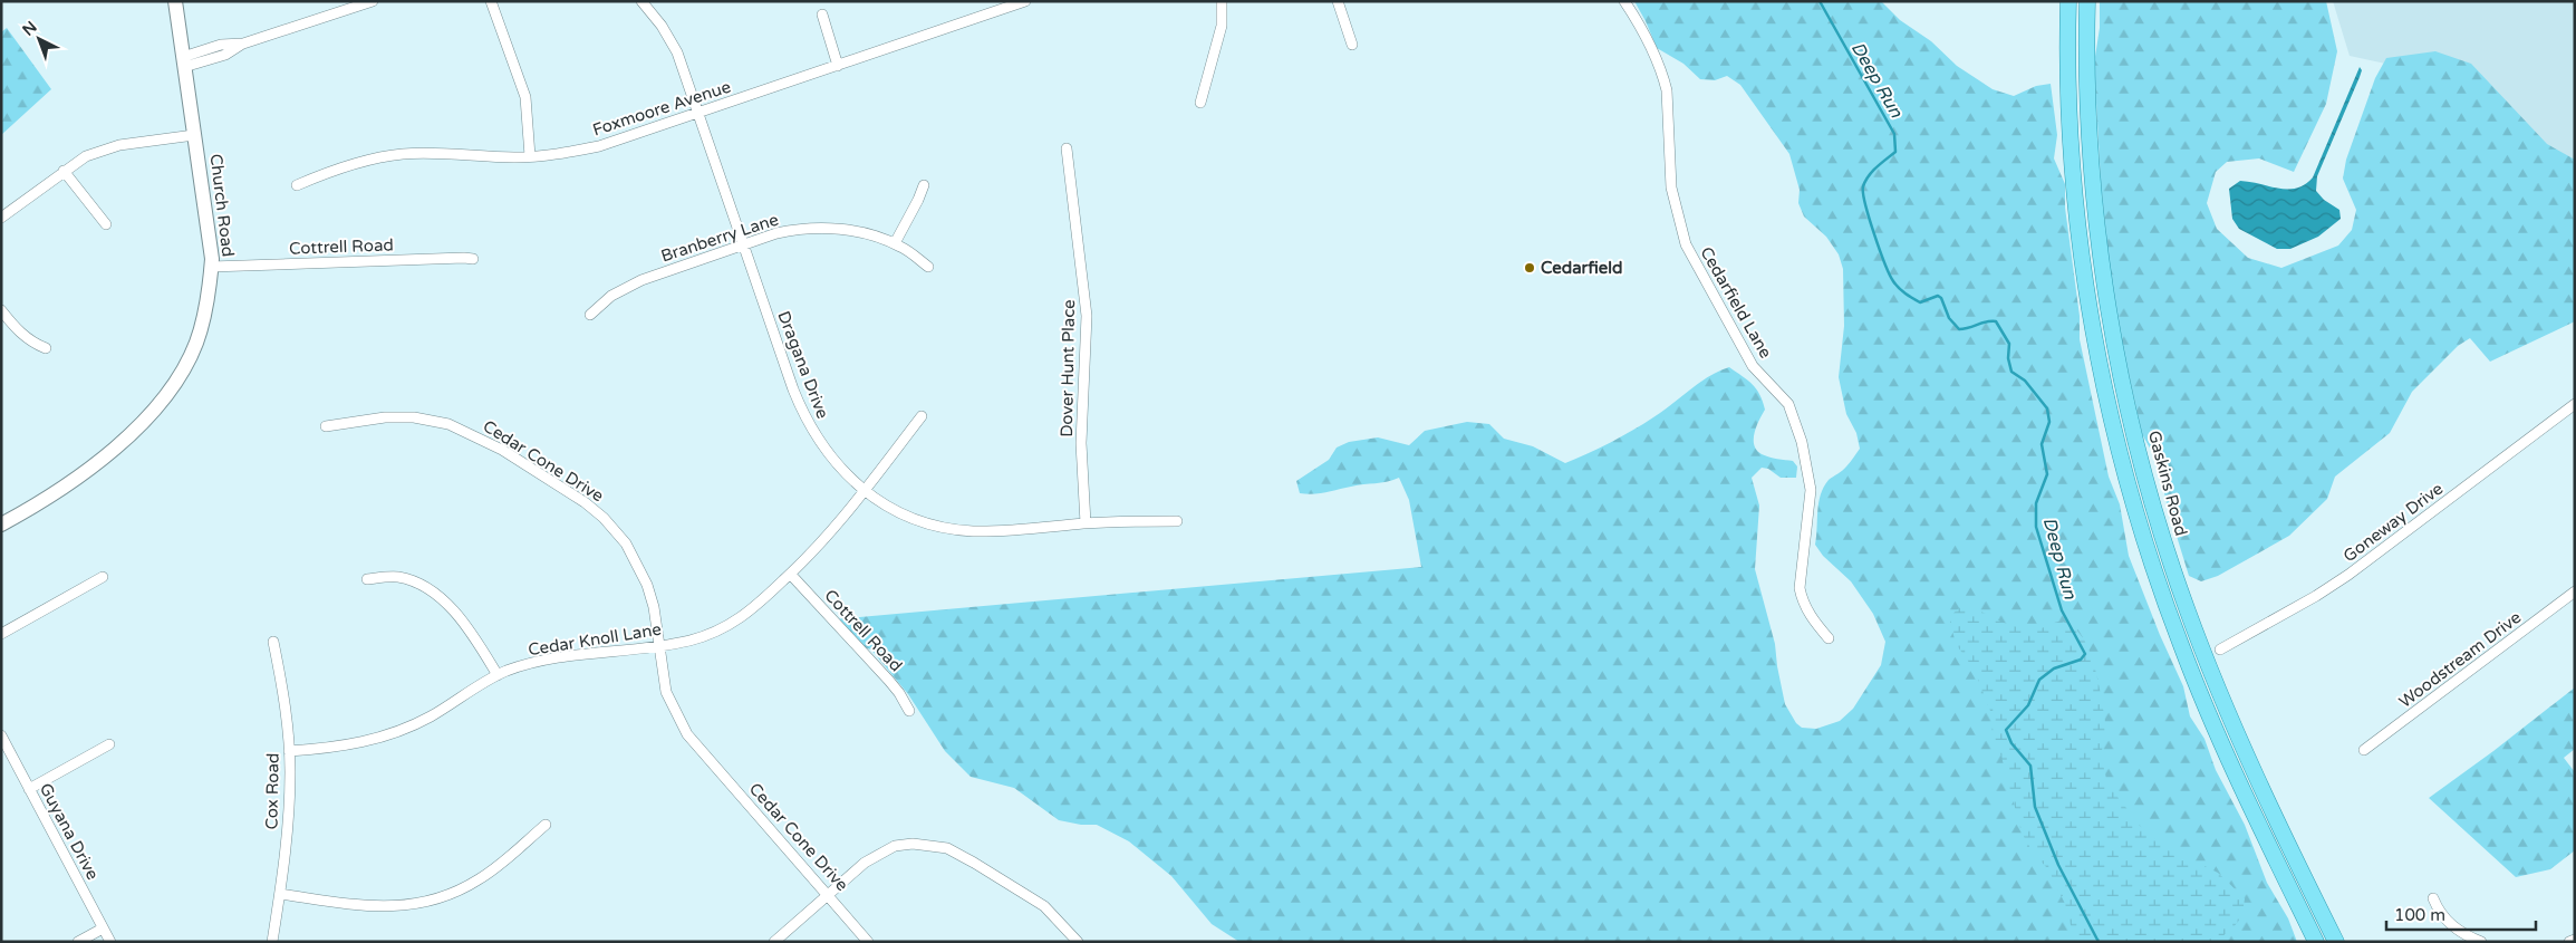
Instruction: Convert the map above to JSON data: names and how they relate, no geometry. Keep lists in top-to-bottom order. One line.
{"streets":{"main road":["Church Road","Gaskins Road"],"street":["Foxmoore Avenue","Branberry Lane","Cottrell Road","Cedarfield Lane","Dragana Drive","Dover Hunt Place","Cedar Cone Drive","Goneway Drive","Cedar Knoll Lane","Woodstream Drive","Cox Road","Guyana Drive"]},"crossings":[["Foxmoore Avenue","Dragana Drive"],["Church Road","Cottrell Road"],["Branberry Lane","Dragana Drive"],["Cottrell Road","Cedar Knoll Lane"],["Dragana Drive","Dover Hunt Place"],["Dragana Drive","Cedar Knoll Lane"],["Cedar Cone Drive","Cedar Knoll Lane"],["Cedar Knoll Lane","Cox Road"]],"water":["Deep Run"],"places":["Cedarfield"],"scale_bar":"100 m","north":"top left"}
